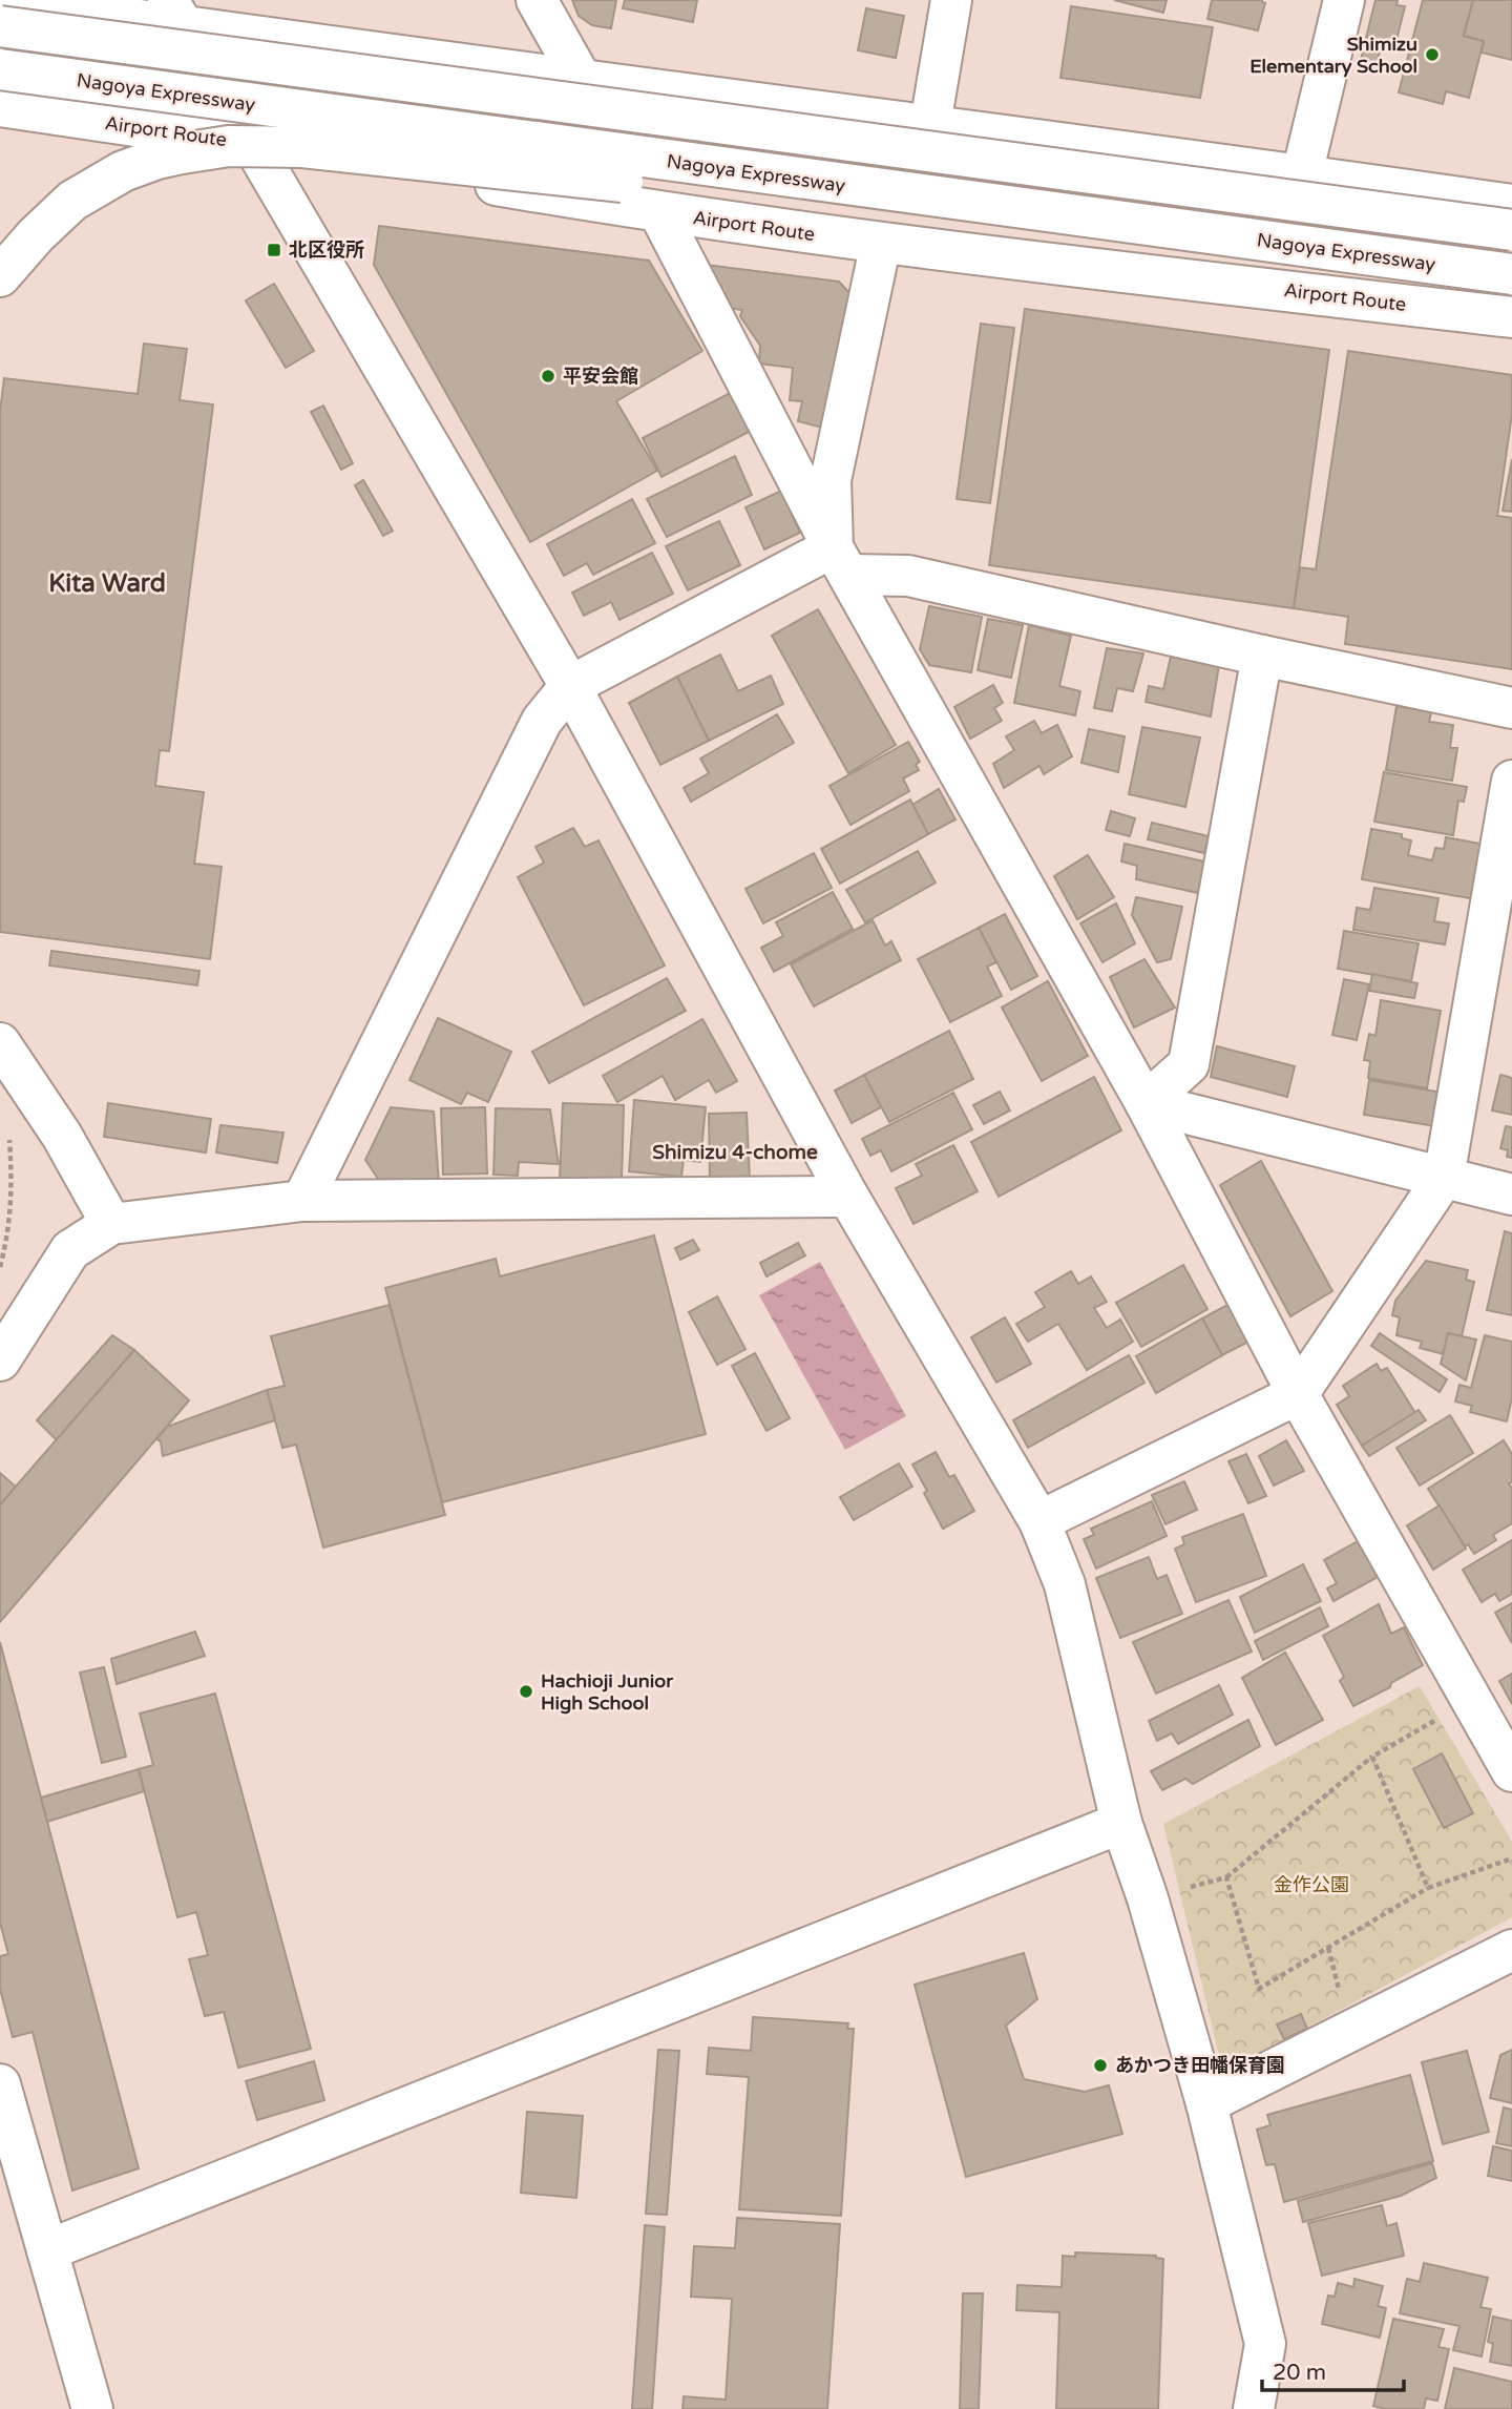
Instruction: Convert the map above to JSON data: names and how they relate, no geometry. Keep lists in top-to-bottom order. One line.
{"streets":{"main road":["Nagoya Expressway","Airport Route"]},"districts":["Kita Ward","Shimizu 4-chome"],"parks":["金作公園"],"places":{"other":["Shimizu Elementary School","平安会館","Hachioji Junior High School","あかつき田幡保育園"],"transit":["北区役所"]},"scale_bar":"20 m"}
